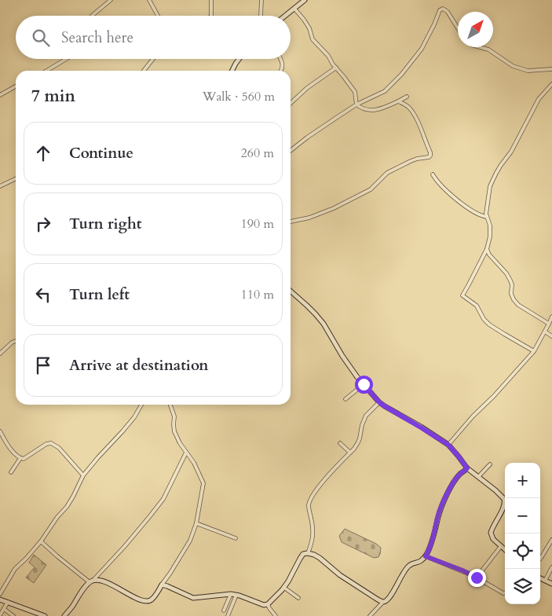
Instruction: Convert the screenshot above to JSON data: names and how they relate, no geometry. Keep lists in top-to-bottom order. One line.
{"north":"top right","page":{"search":"Search here","heading":["7 min","Walk · 560 m"],"list":[["Continue","260 m"],["Turn right","190 m"],["Turn left","110 m"],"Arrive at destination"],"map_buttons":["+","−"]}}
